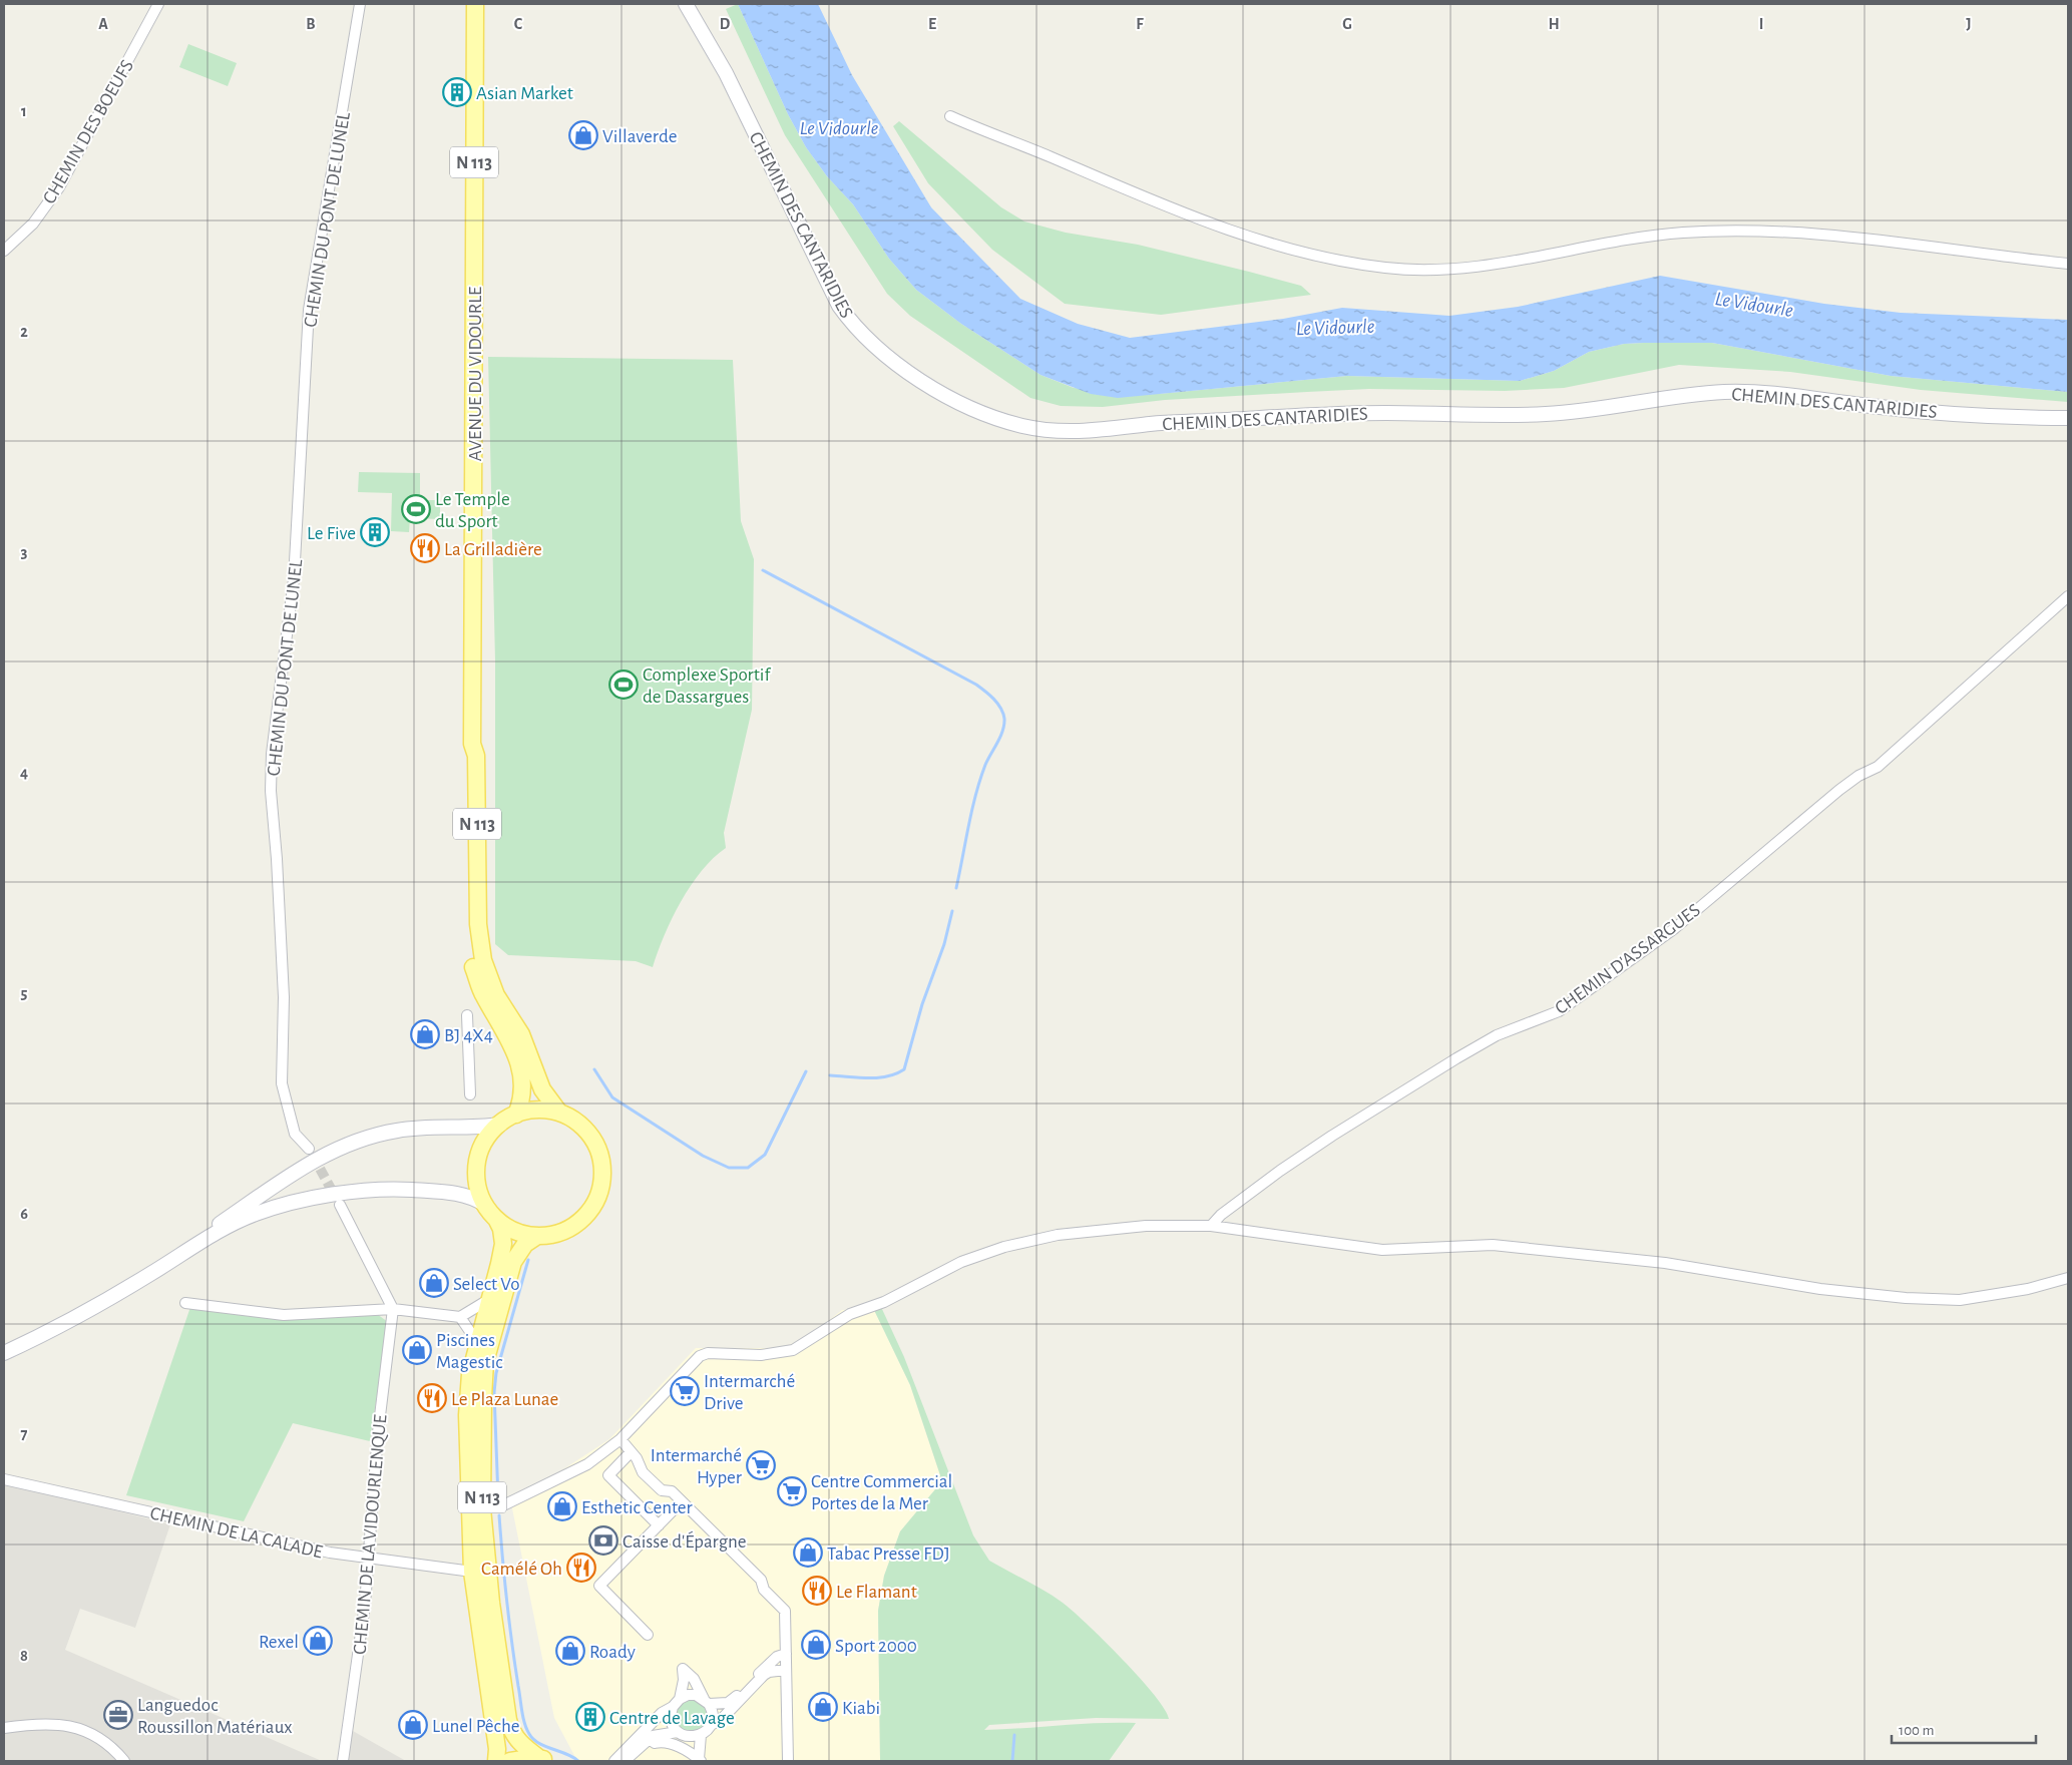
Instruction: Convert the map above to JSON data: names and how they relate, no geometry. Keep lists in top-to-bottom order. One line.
{"streets":{"main road":["N 113","AVENUE DU VIDOURLE"],"street":["CHEMIN DES BOEUFS","CHEMIN DU PONT DE LUNEL","CHEMIN DES CANTARIDIES","CHEMIN D'ASSARGUES","CHEMIN DE LA CALADE","CHEMIN DE LA VIDOURLENQUE"]},"crossings":[["N 113","AVENUE DU VIDOURLE"],["N 113","CHEMIN DE LA CALADE"],["CHEMIN DE LA CALADE","CHEMIN DE LA VIDOURLENQUE"]],"water":["Le Vidourle"],"places":{"building":["Asian Market","Le Five","Centre de Lavage"],"shop":["Villaverde","BJ 4X4","Select Vo","Piscines Magestic","Esthetic Center","Tabac Presse FDJ","Rexel","Sport 2000","Roady","Kiabi","Lunel Pêche"],"sports":["Le Temple du Sport","Complexe Sportif de Dassargues"],"restaurant":["La Grilladière","Le Plaza Lunae","Camélé Oh","Le Flamant"],"supermarket":["Intermarché Drive","Intermarché Hyper","Centre Commercial Portes de la Mer"],"bank":["Caisse d'Épargne"],"office":["Languedoc Roussillon Matériaux"]},"scale_bar":"100 m","grid":{"columns":["A","B","C","D","E","F","G","H","I","J"],"rows":["1","2","3","4","5","6","7","8"]}}
